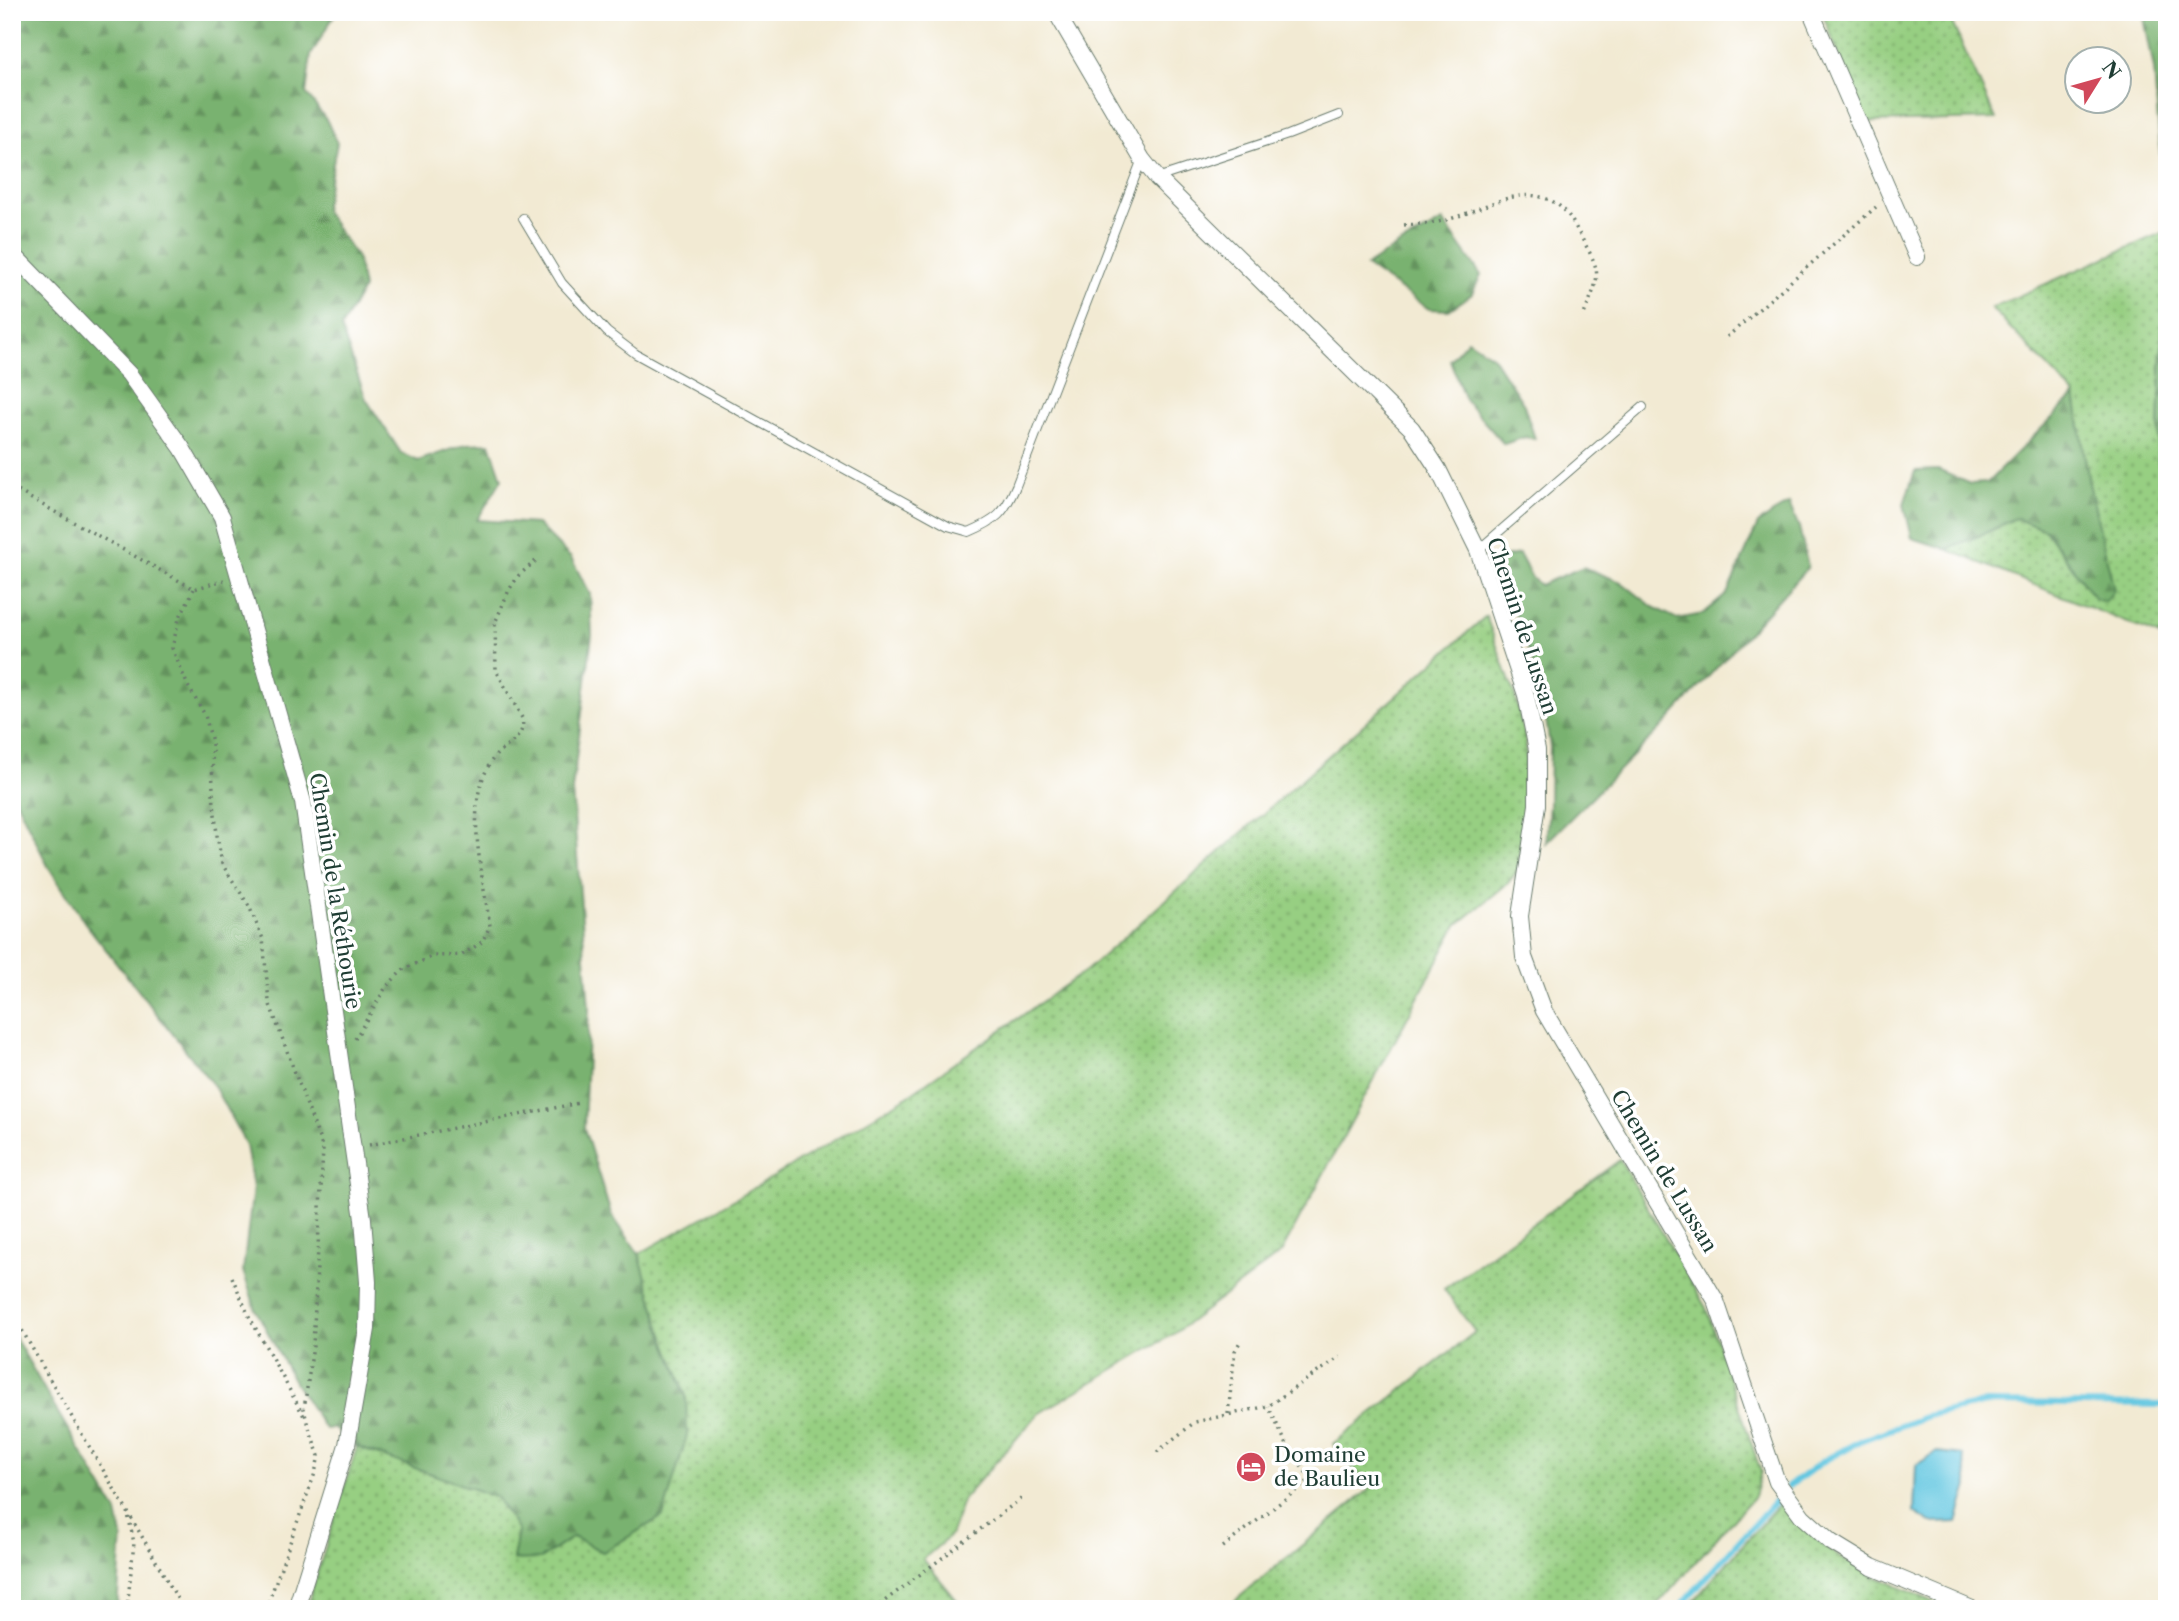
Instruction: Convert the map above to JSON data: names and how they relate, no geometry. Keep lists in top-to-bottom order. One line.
{"streets":{"street":["Chemin de Lussan","Chemin de la Réthourie"]},"places":{"hotel":["Domaine de Baulieu"]},"north":"top right"}
